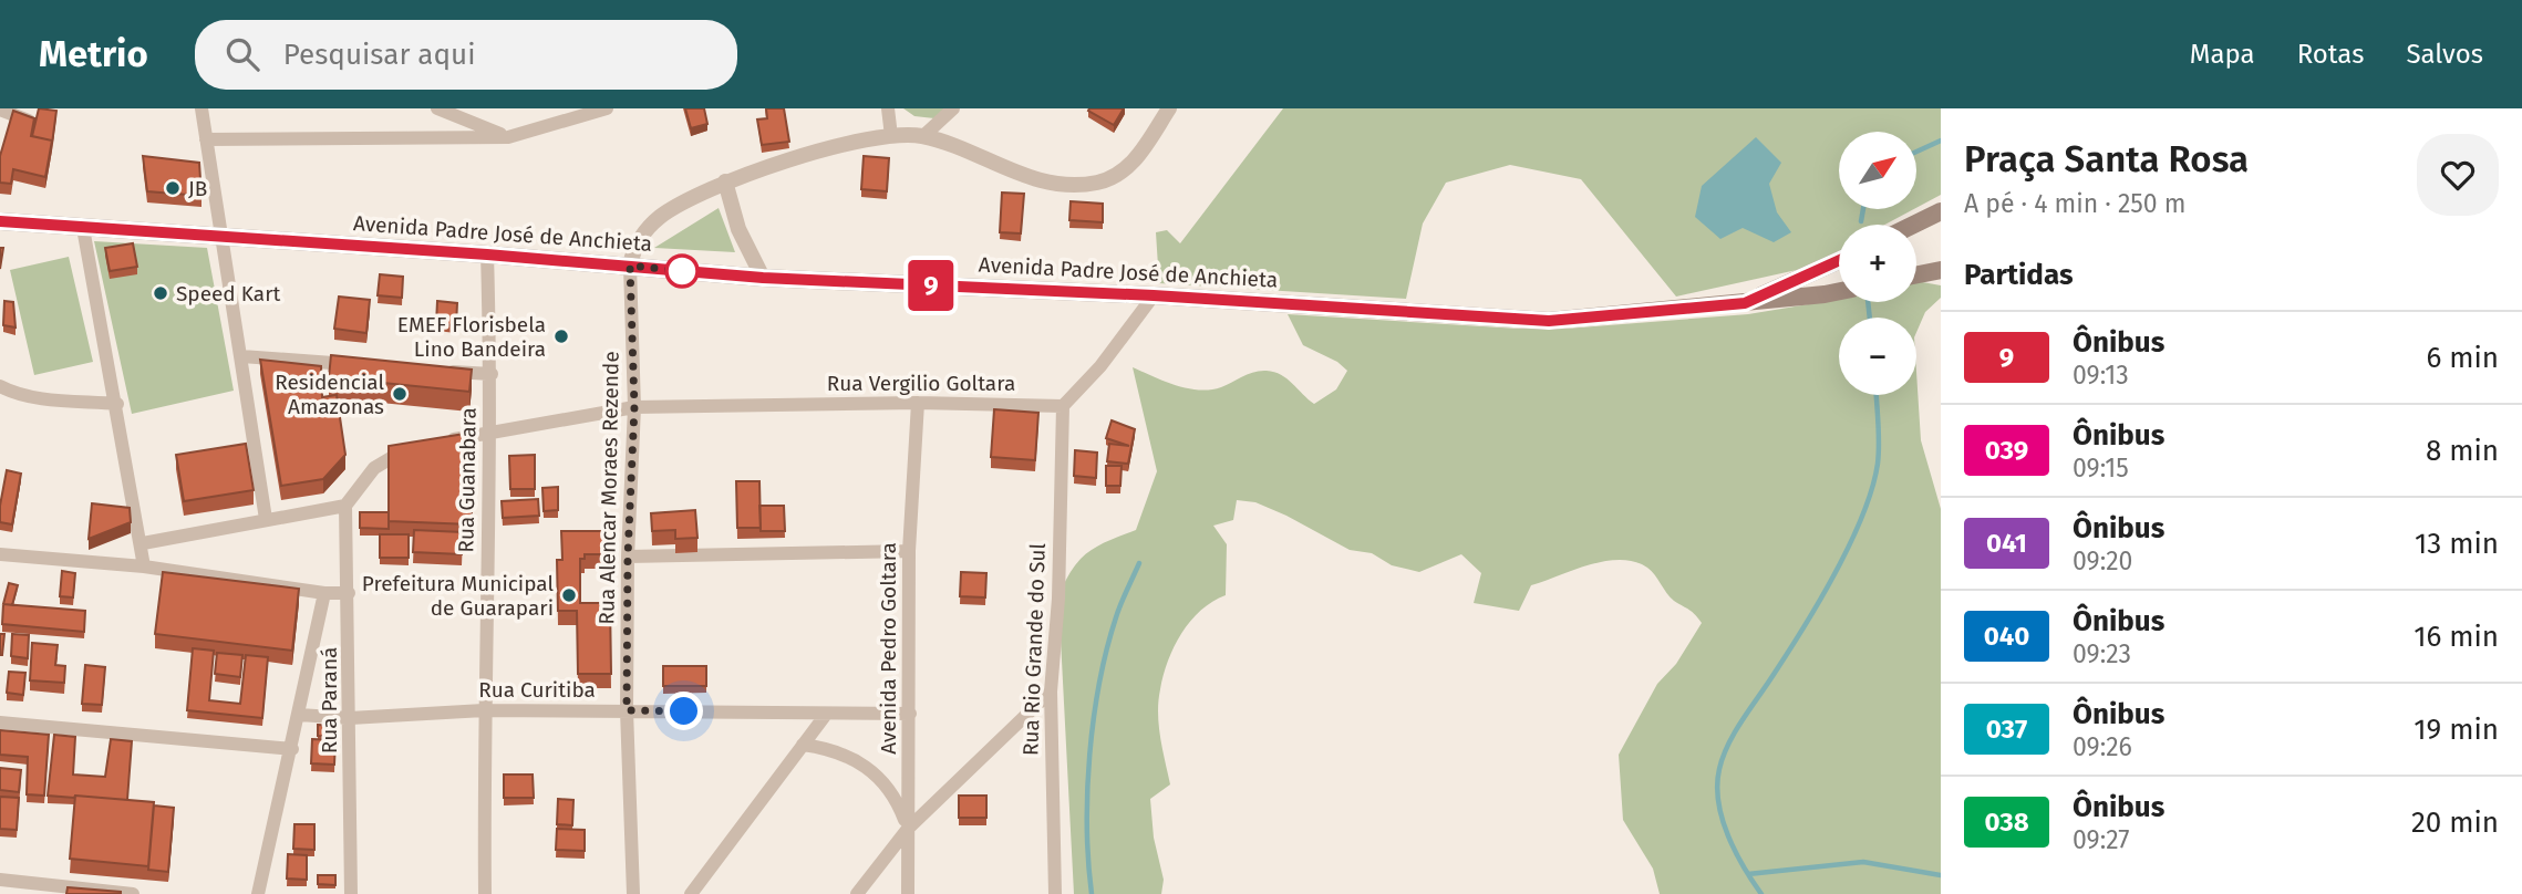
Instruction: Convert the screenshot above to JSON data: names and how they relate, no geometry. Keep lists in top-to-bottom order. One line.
{"streets":{"main road":["Avenida Padre José de Anchieta"],"street":["Rua Vergilio Goltara","Rua Guanabara","Rua Alencar Moraes Rezende","Avenida Pedro Goltara","Rua Rio Grande do Sul","Rua Curitiba","Rua Paraná"]},"crossings":[["Avenida Padre José de Anchieta","Rua Guanabara"],["Avenida Padre José de Anchieta","Rua Alencar Moraes Rezende"],["Rua Vergilio Goltara","Rua Guanabara"],["Rua Vergilio Goltara","Rua Alencar Moraes Rezende"],["Rua Vergilio Goltara","Avenida Pedro Goltara"],["Rua Vergilio Goltara","Rua Rio Grande do Sul"],["Rua Guanabara","Rua Curitiba"],["Rua Alencar Moraes Rezende","Rua Curitiba"],["Avenida Pedro Goltara","Rua Curitiba"],["Rua Curitiba","Rua Paraná"]],"places":["JB","Speed Kart","EMEF Florisbela Lino Bandeira","Residencial Amazonas","Prefeitura Municipal de Guarapari"],"lines":["bus line 9"],"north":"top right","page":{"header":"Metrio","search":"Pesquisar aqui","nav":["Mapa","Rotas","Salvos"],"on_map":"9","heading":[["Praça Santa Rosa","A pé · 4 min · 250 m"],"Partidas"],"map_buttons":["+","−"],"list":[{"mark":"9","name":"Ônibus","note":"09:13","value":"6 min"},{"mark":"039","name":"Ônibus","note":"09:15","value":"8 min"},{"mark":"041","name":"Ônibus","note":"09:20","value":"13 min"},{"mark":"040","name":"Ônibus","note":"09:23","value":"16 min"},{"mark":"037","name":"Ônibus","note":"09:26","value":"19 min"},{"mark":"038","name":"Ônibus","note":"09:27","value":"20 min"}]}}
